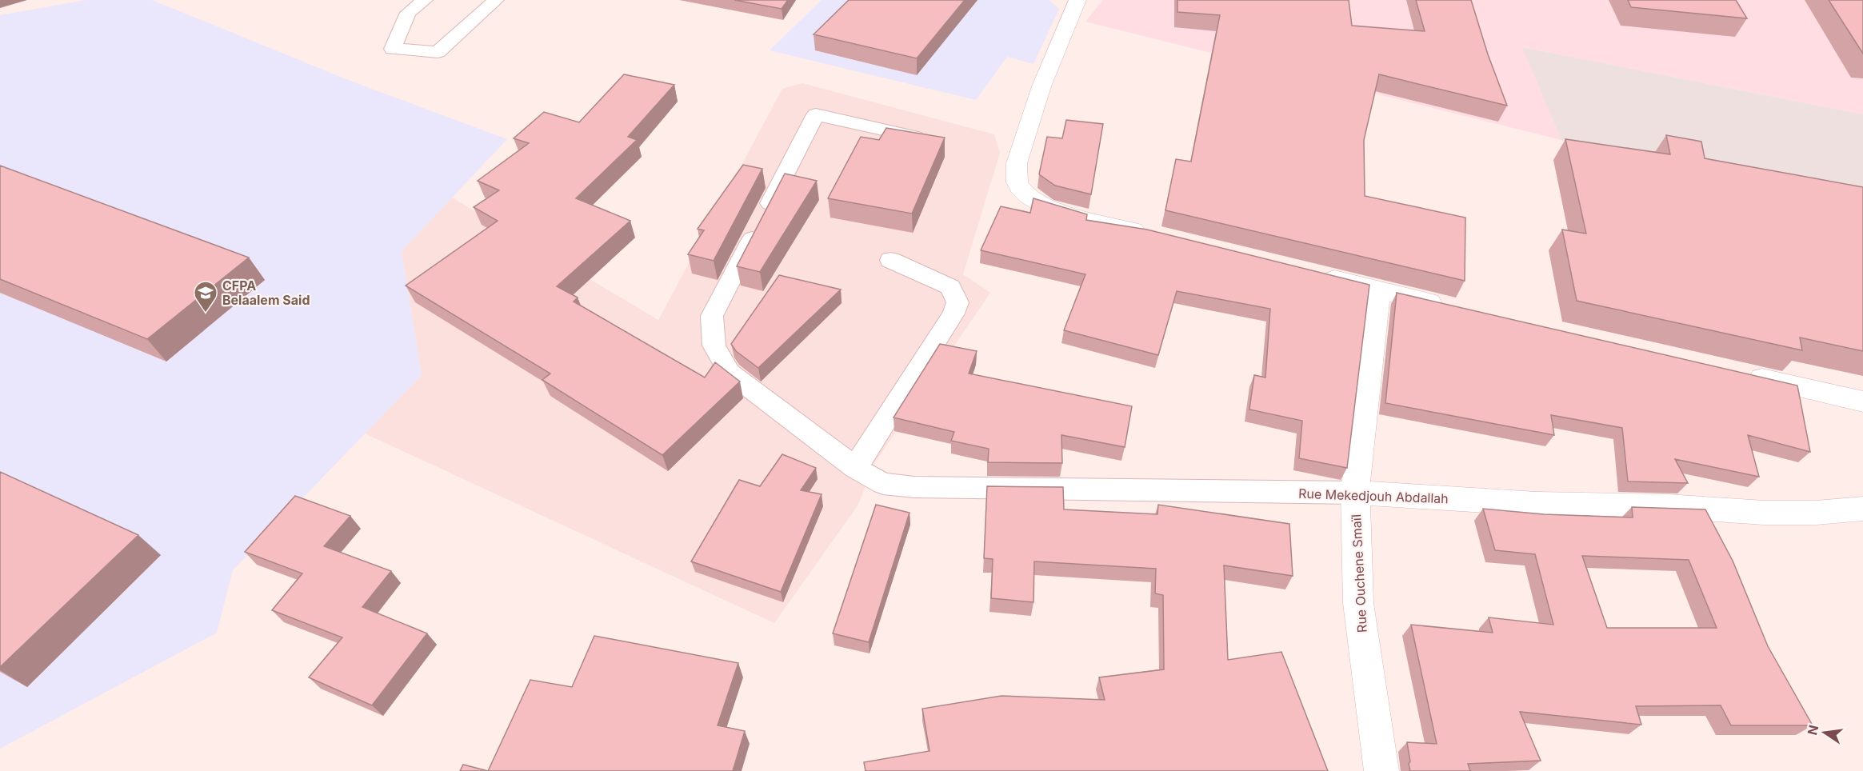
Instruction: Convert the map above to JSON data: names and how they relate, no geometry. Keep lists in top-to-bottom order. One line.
{"streets":{"street":["Rue Mekedjouh Abdallah","Rue Ouchene Smaïl"]},"crossings":[["Rue Mekedjouh Abdallah","Rue Ouchene Smaïl"]],"places":{"school or university":["CFPA Belaalem Said"]},"north":"left"}
